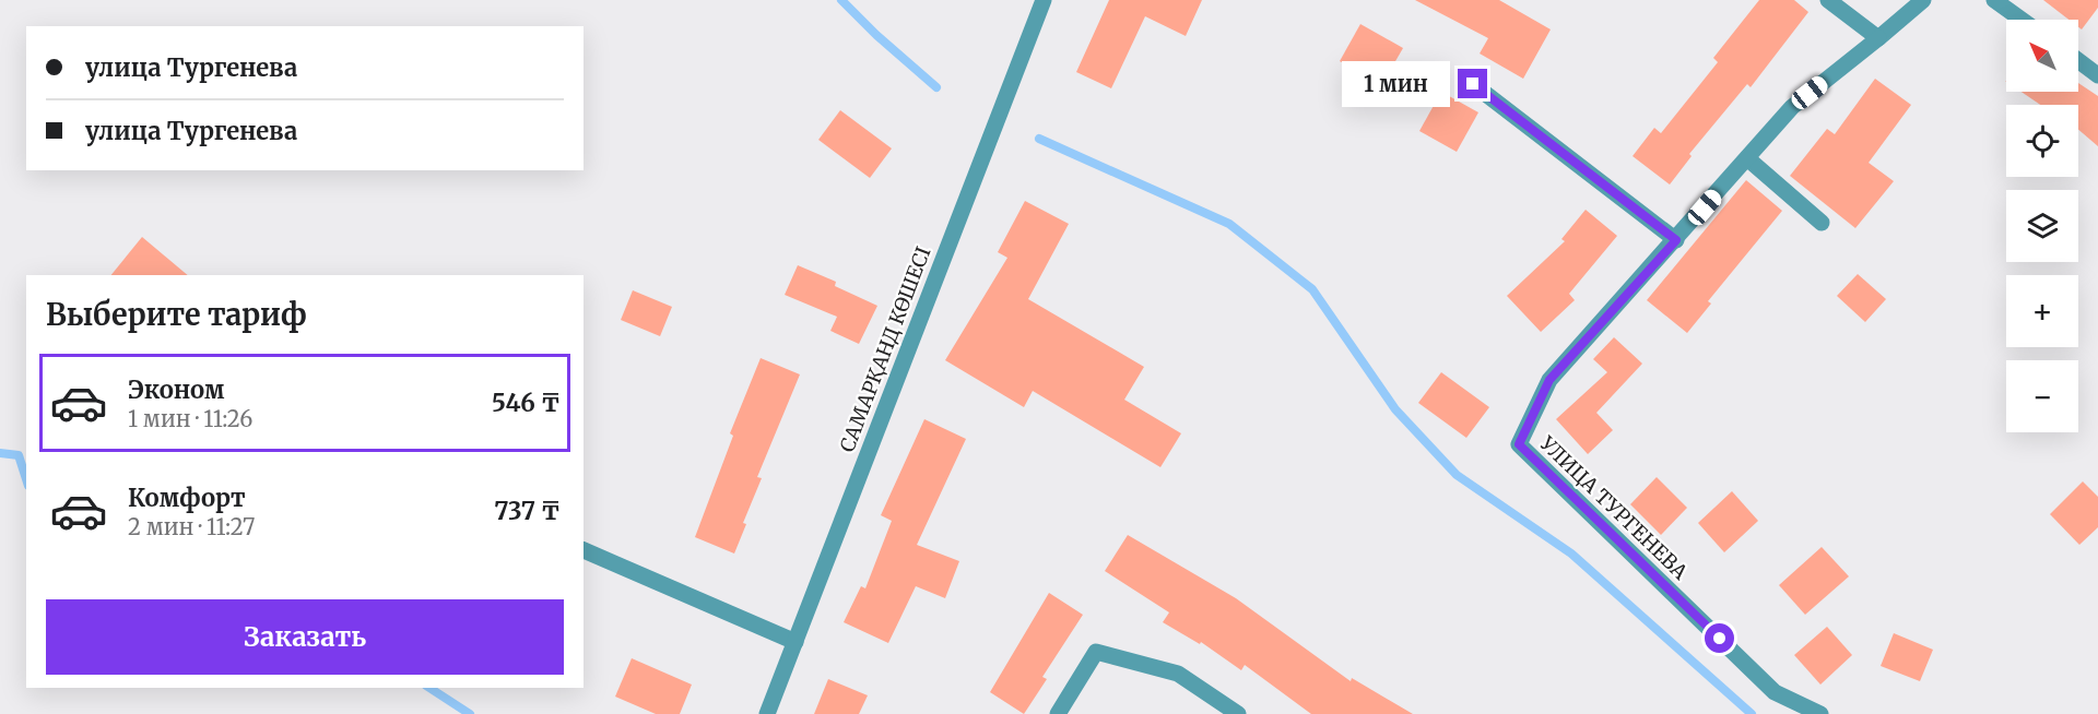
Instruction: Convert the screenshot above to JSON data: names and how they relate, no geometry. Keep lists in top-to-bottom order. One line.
{"streets":{"street":["САМАРҚАНД КӨШЕСІ","УЛИЦА ТУРГЕНЕВА"]},"north":"top left","page":{"map_buttons":["+","−"],"banner":["улица Тургенева","улица Тургенева"],"bubble":"1 мин","heading":"Выберите тариф","list":[{"name":"Эконом","note":"1 мин · 11:26","value":"546 ₸"},{"name":"Комфорт","note":"2 мин · 11:27","value":"737 ₸"}],"buttons":"Заказать"}}
